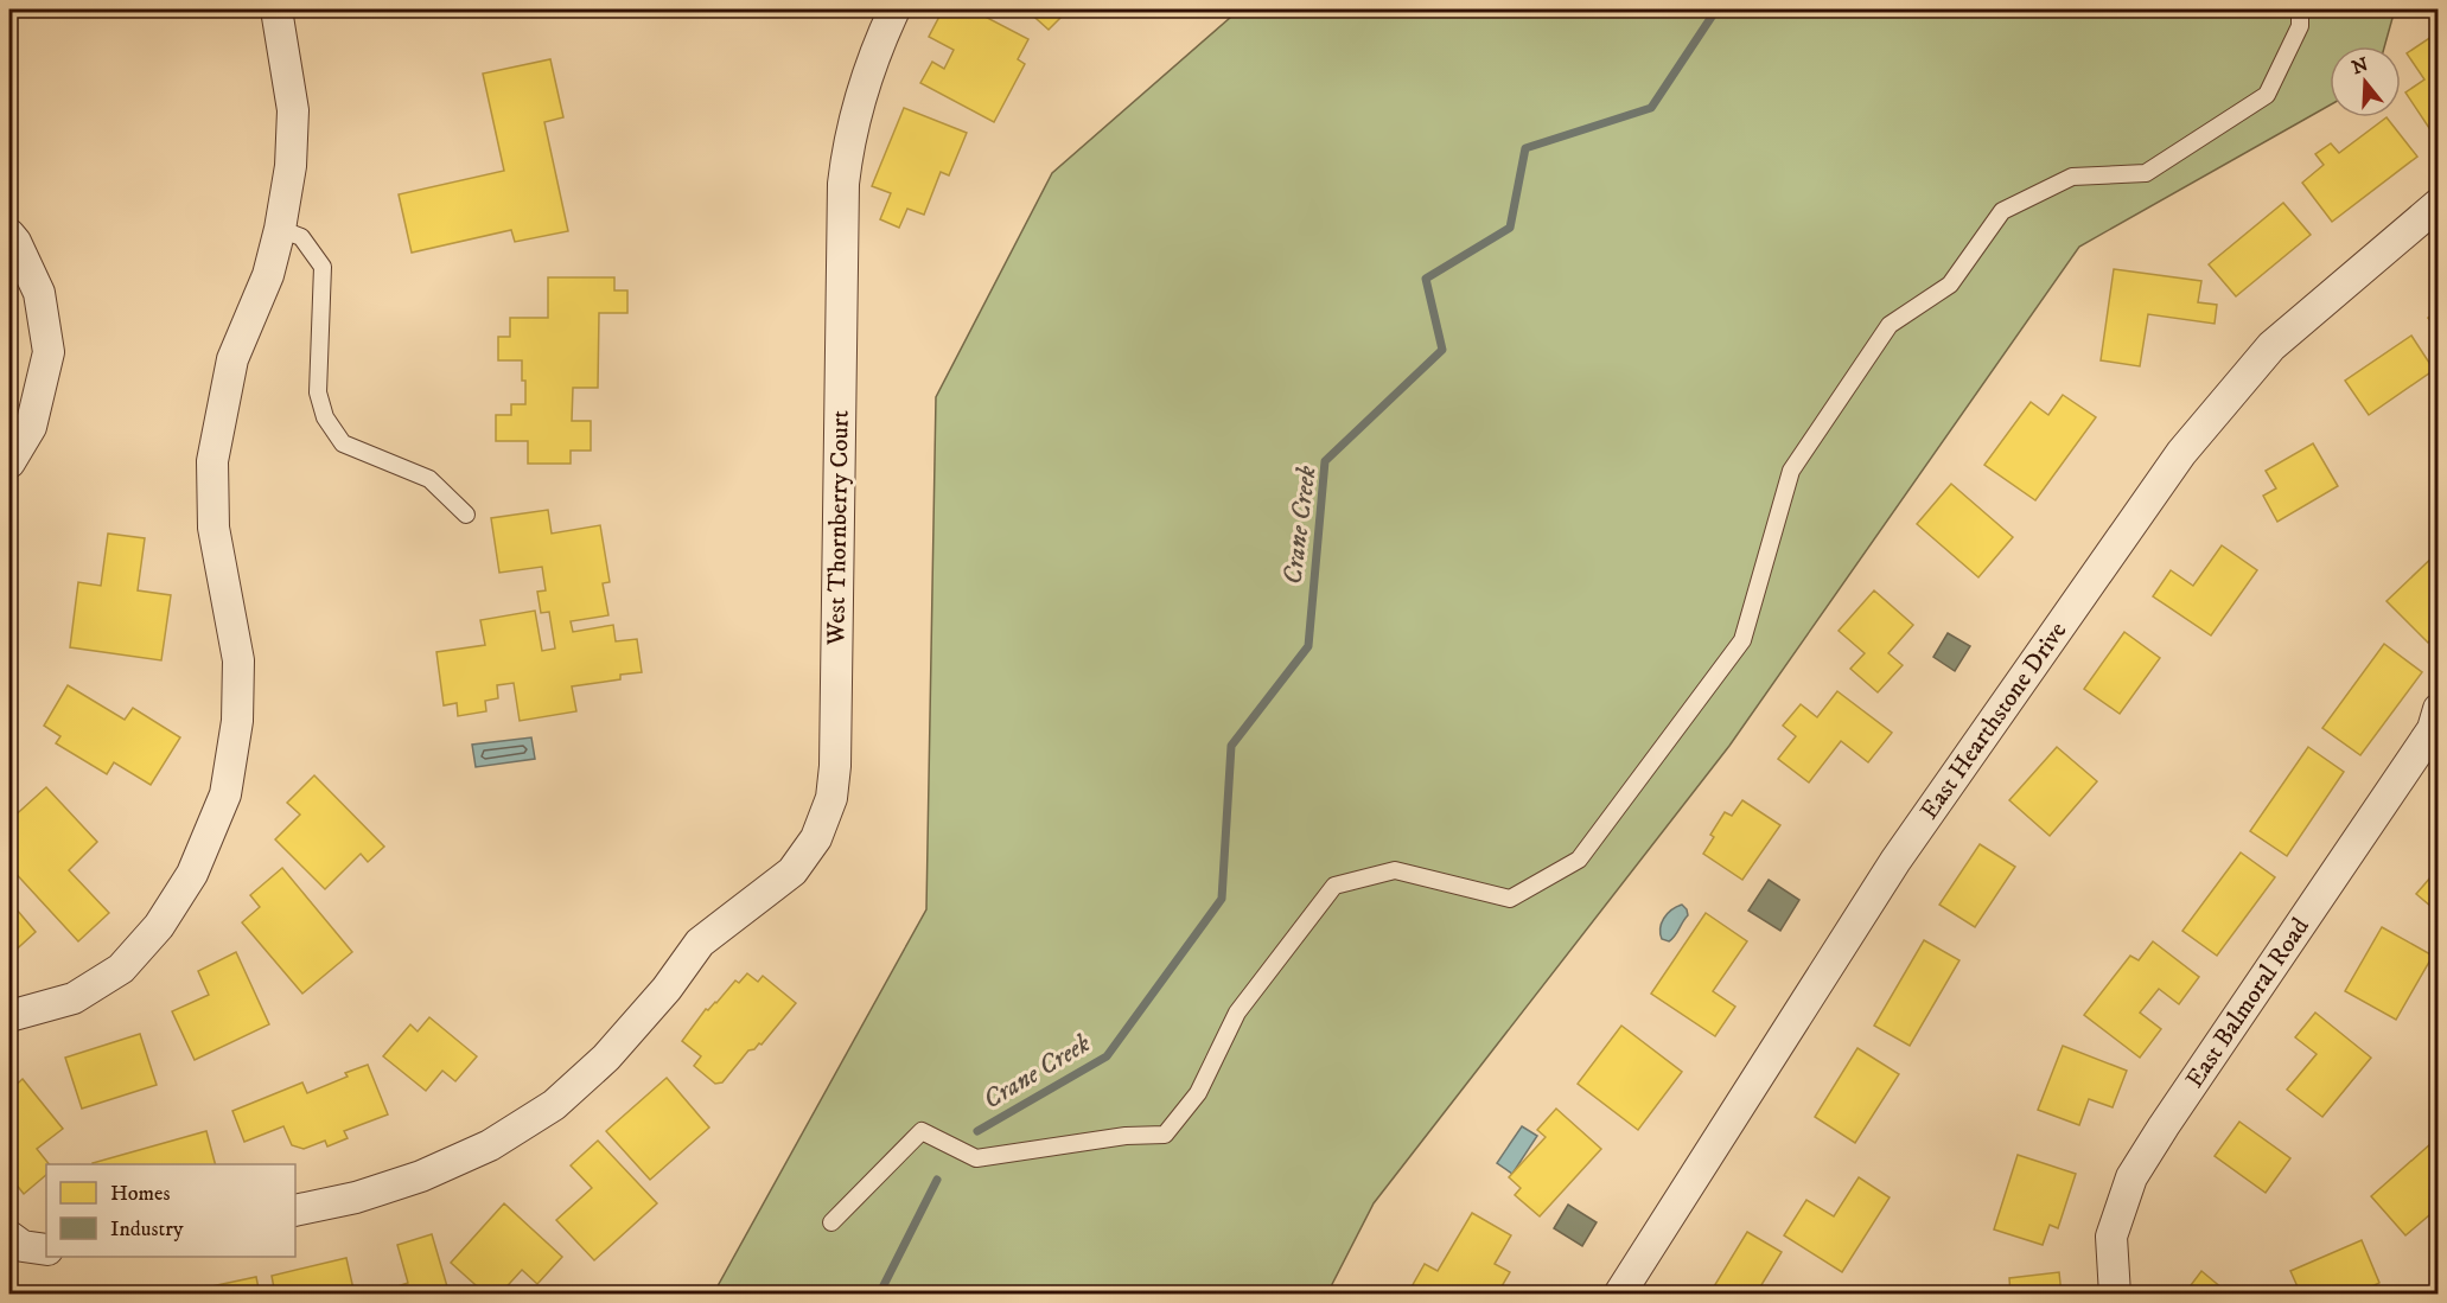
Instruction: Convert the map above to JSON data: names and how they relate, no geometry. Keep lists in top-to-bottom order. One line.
{"streets":{"street":["West Thornberry Court","East Hearthstone Drive","East Balmoral Road"]},"water":["Crane Creek"],"legend":["Homes","Industry"],"north":"top"}
